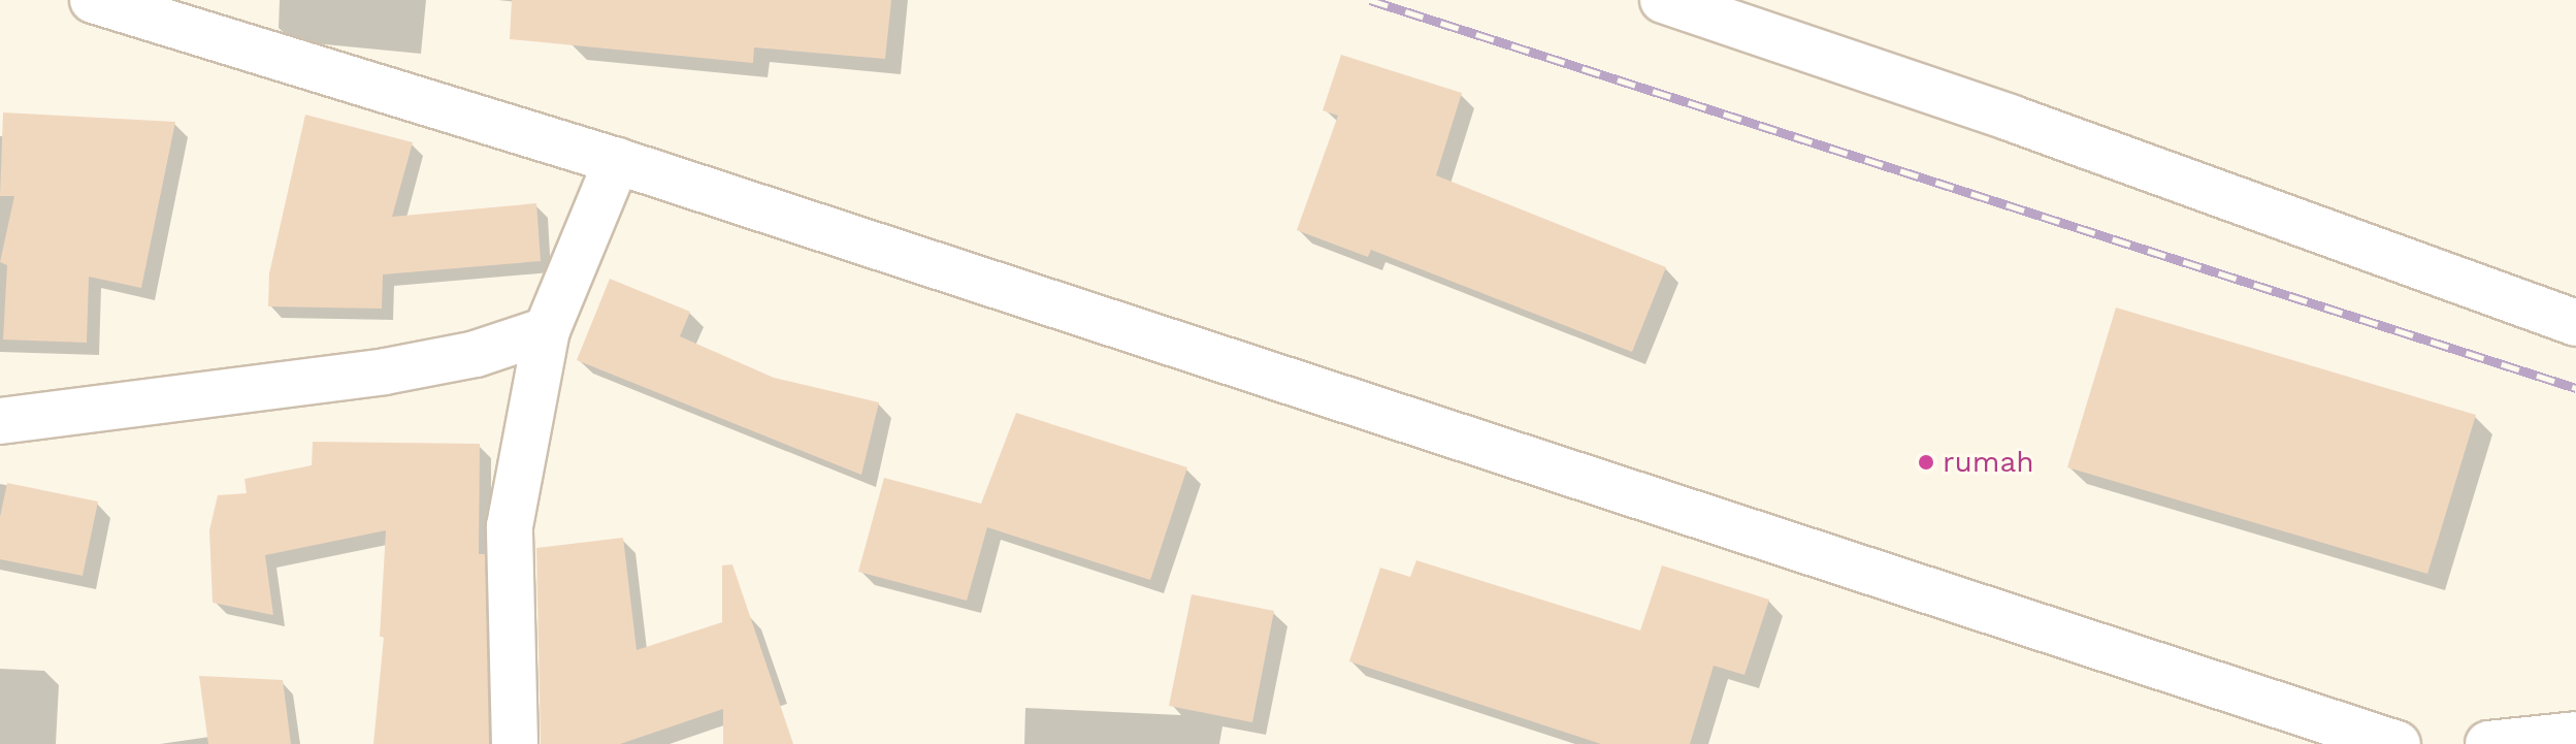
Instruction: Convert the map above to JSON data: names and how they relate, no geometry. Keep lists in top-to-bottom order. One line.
{"places":["rumah"]}
